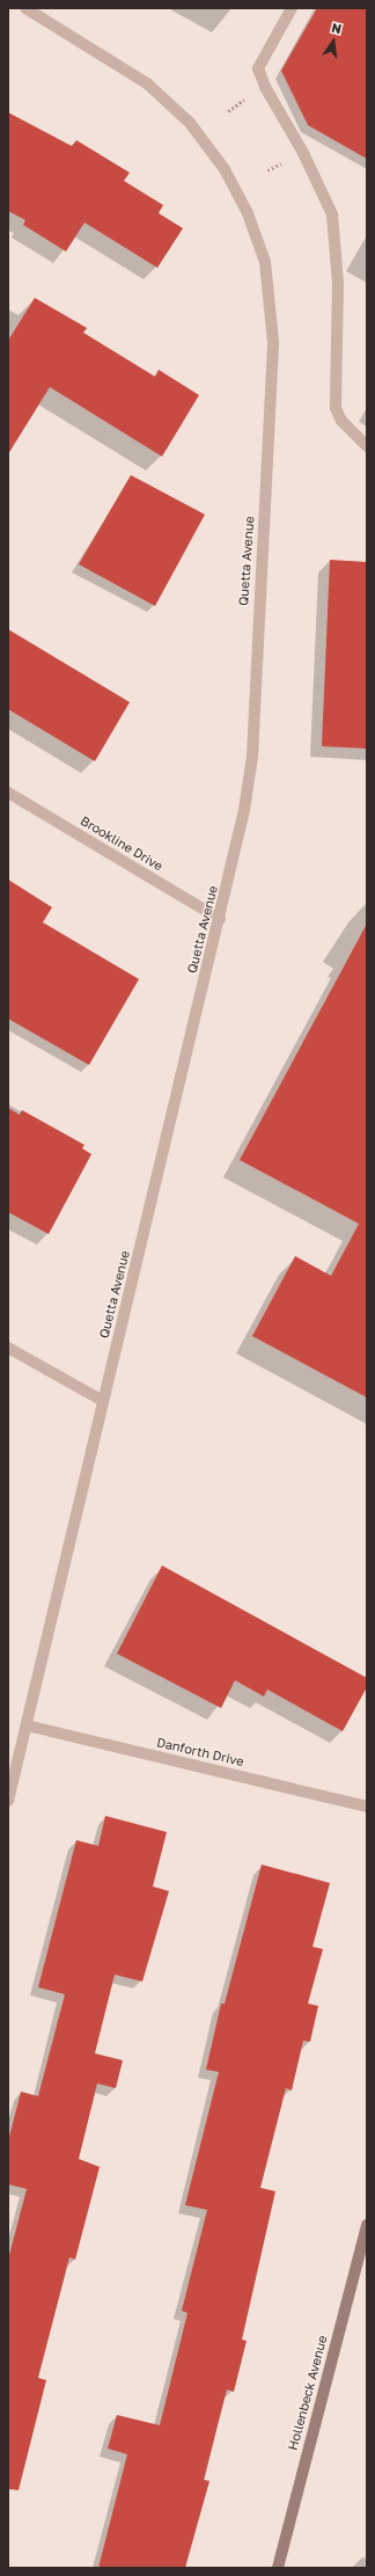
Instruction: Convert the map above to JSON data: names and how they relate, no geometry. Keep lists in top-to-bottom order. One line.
{"streets":{"street":["Quetta Avenue","Brookline Drive","Danforth Drive","Hollenbeck Avenue"]},"crossings":[["Quetta Avenue","Brookline Drive"],["Quetta Avenue","Danforth Drive"]],"north":"top"}
